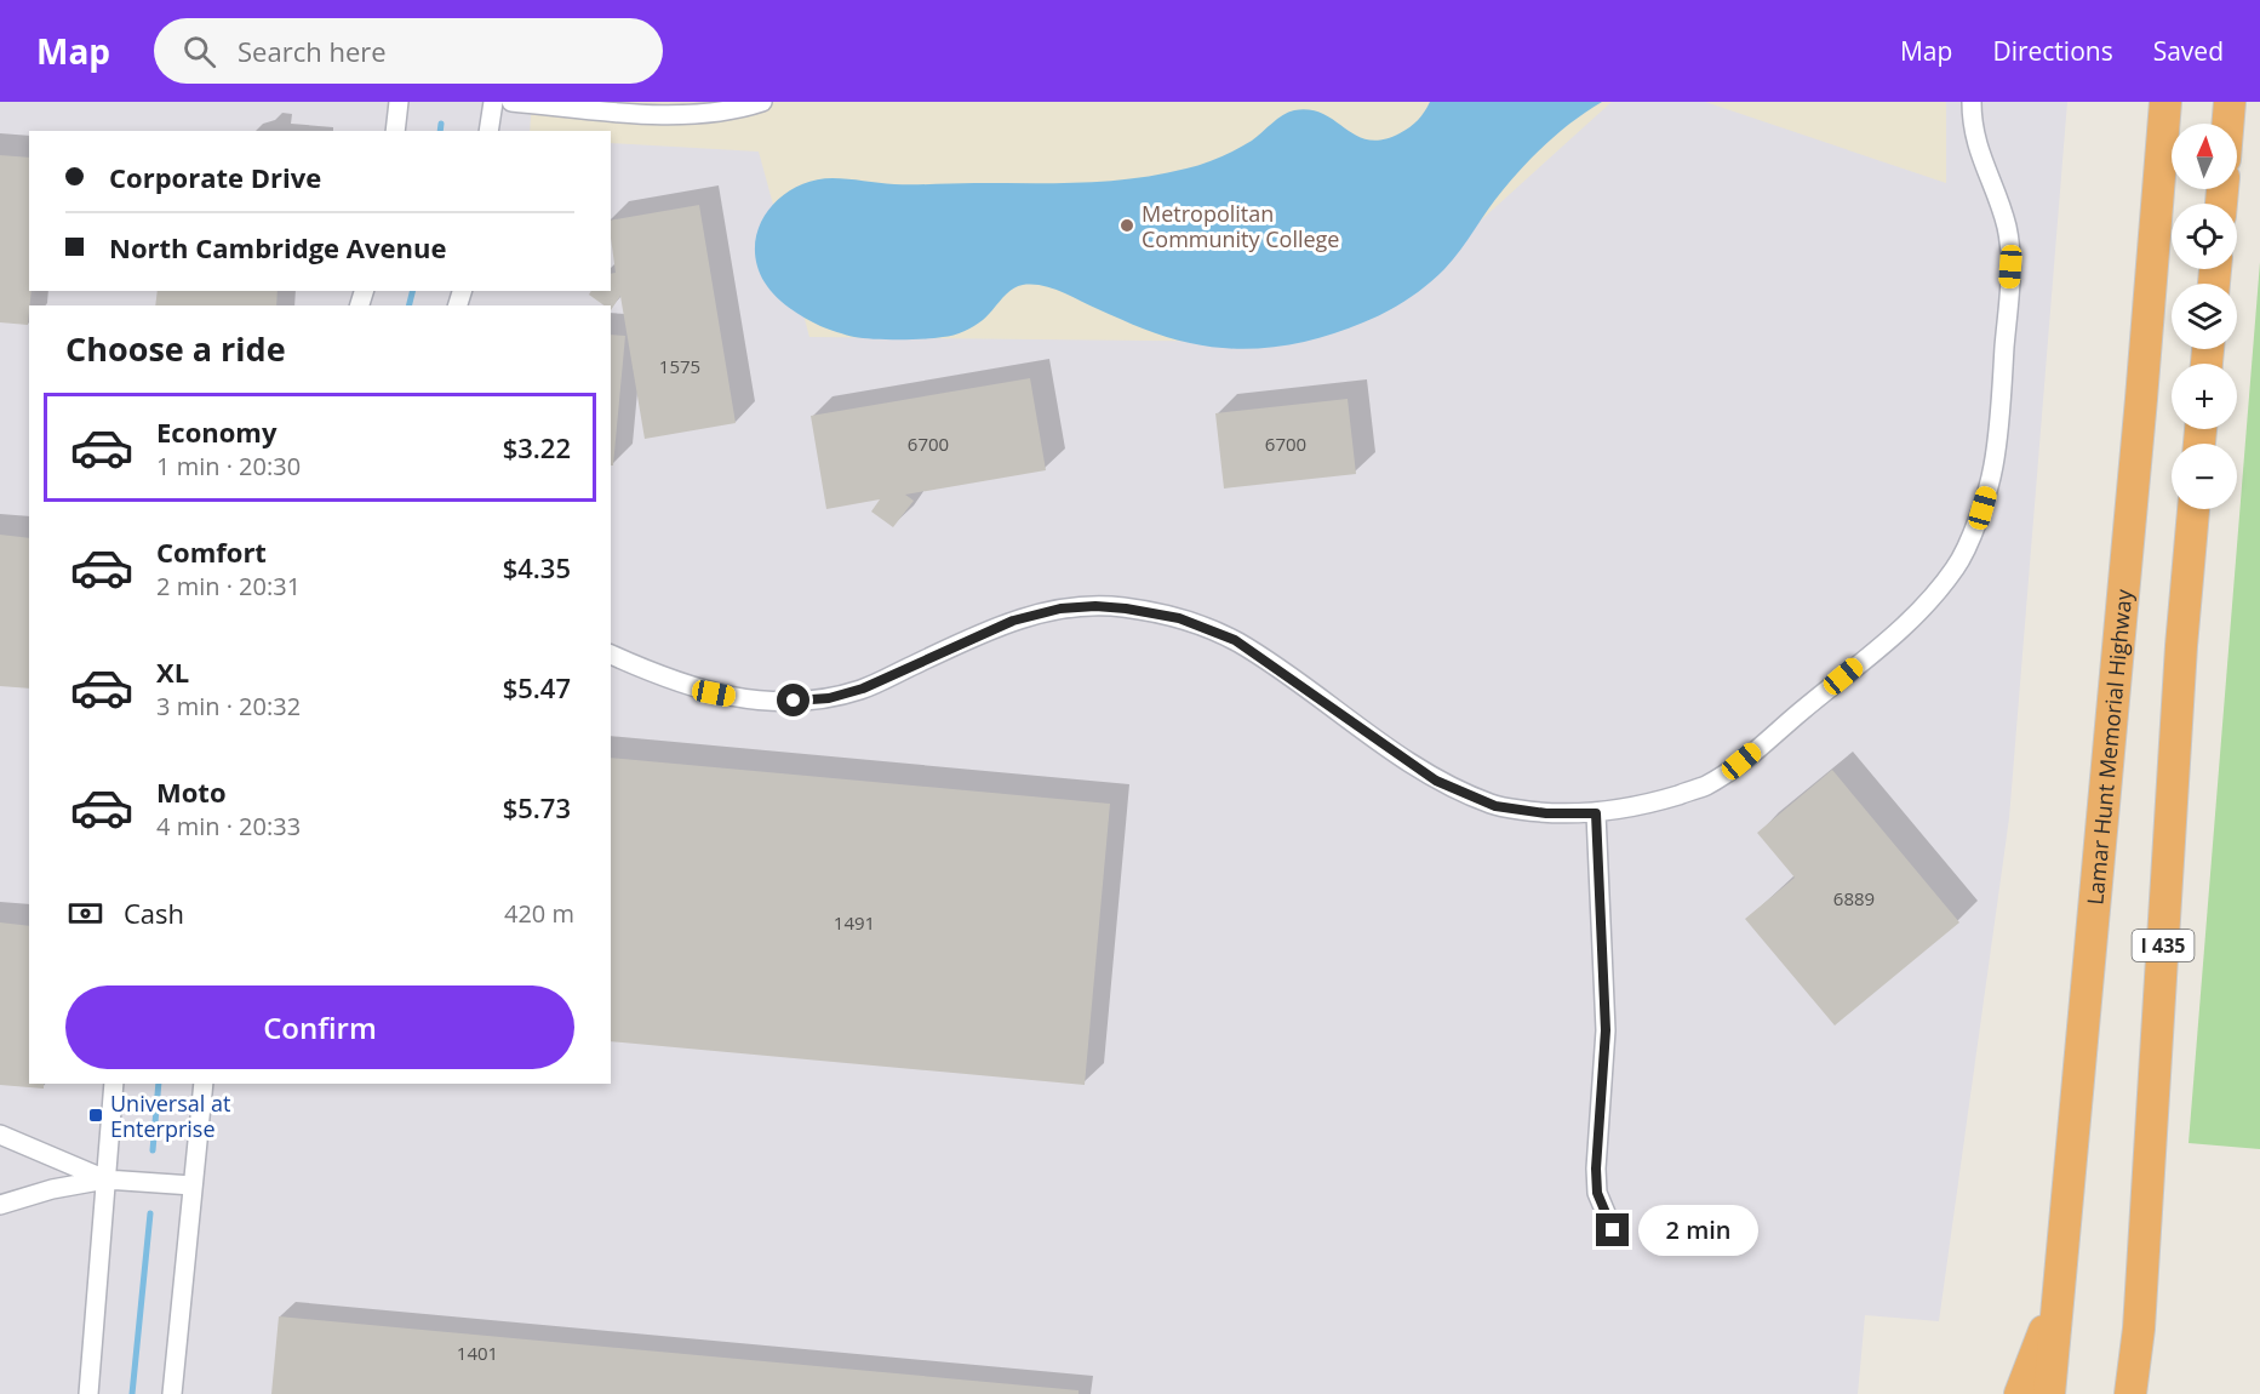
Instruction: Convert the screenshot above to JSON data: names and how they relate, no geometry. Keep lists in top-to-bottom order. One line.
{"streets":{"highway":["Lamar Hunt Memorial Highway","I 435"]},"places":{"other":["Metropolitan Community College"],"transit":["Universal at Enterprise"]},"house_numbers":["1575","6700","6700","6889","1491","1401"],"north":"top","page":{"header":"Map","search":"Search here","nav":["Map","Directions","Saved"],"map_buttons":["+","−"],"banner":["Corporate Drive","North Cambridge Avenue"],"heading":"Choose a ride","list":[{"name":"Economy","note":"1 min · 20:30","value":"$3.22"},{"name":"Comfort","note":"2 min · 20:31","value":"$4.35"},{"name":"XL","note":"3 min · 20:32","value":"$5.47"},{"name":"Moto","note":"4 min · 20:33","value":"$5.73"}],"pay":["Cash","420 m"],"buttons":"Confirm","bubble":"2 min"}}
